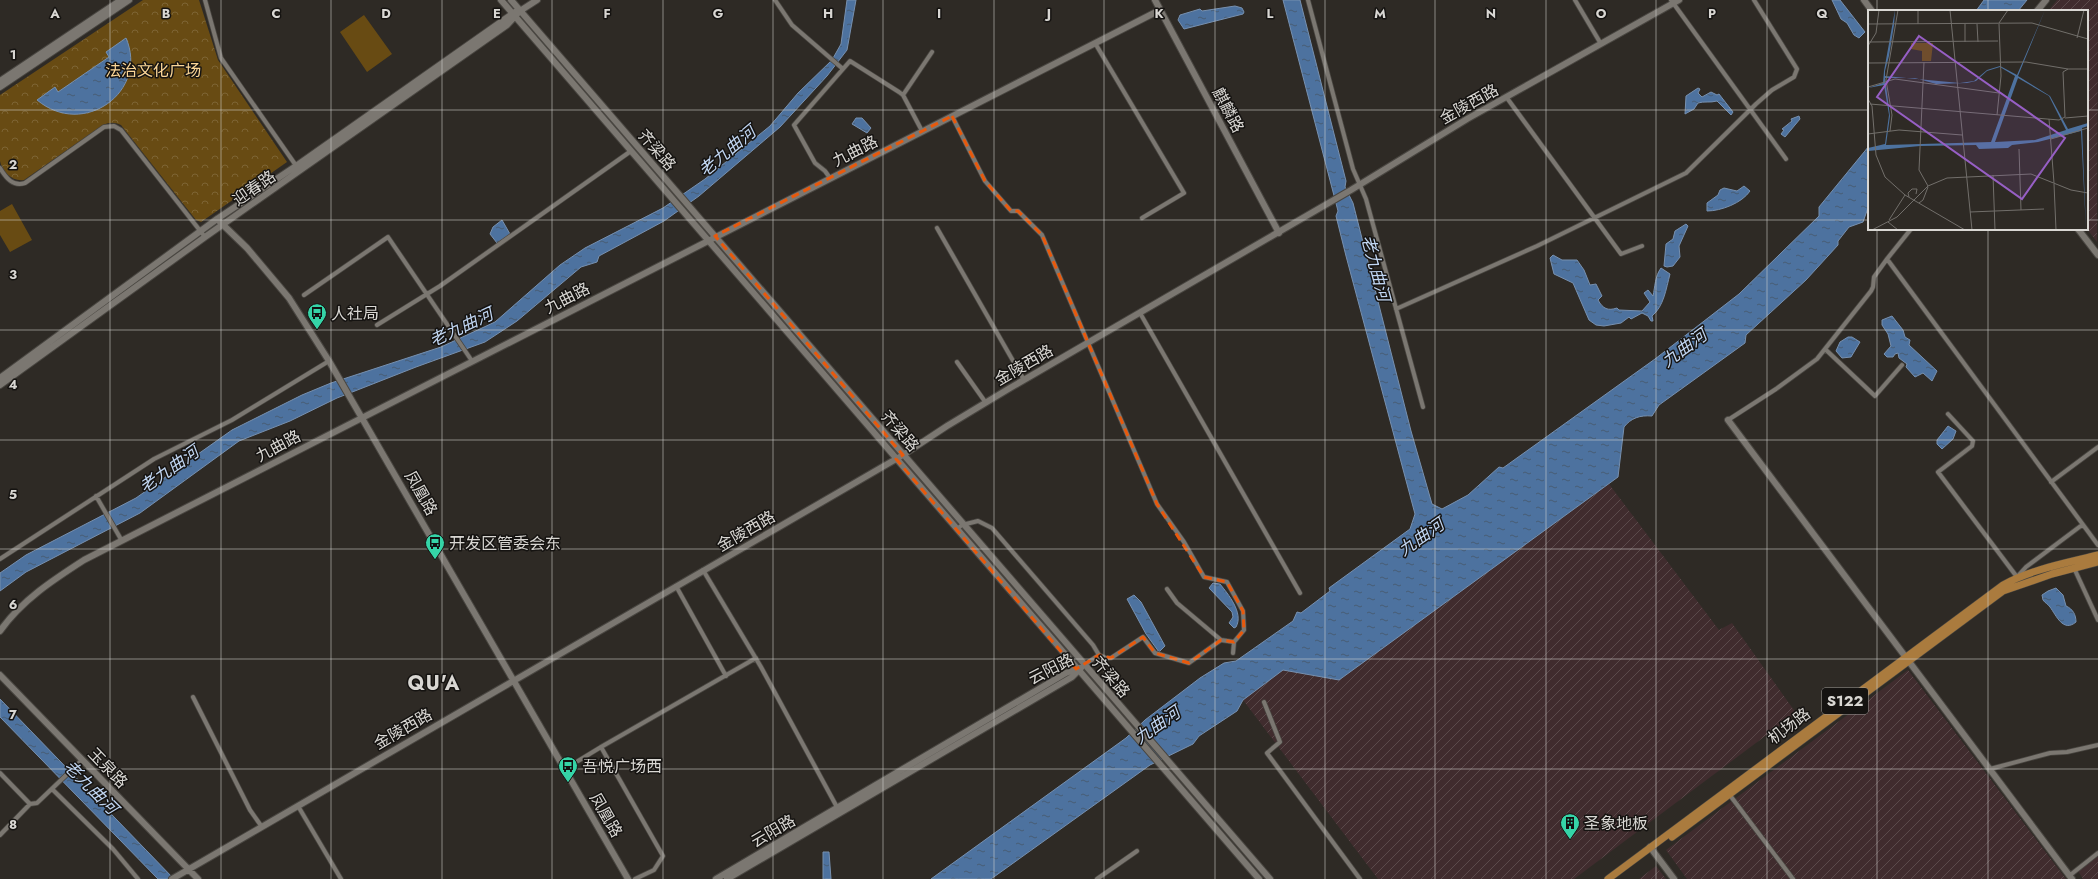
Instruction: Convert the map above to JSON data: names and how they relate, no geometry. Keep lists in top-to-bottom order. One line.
{"streets":{"main road":["S122","机场路"],"street":["金陵西路","麒麟路","齐梁路","九曲路","迎春路","凤凰路","云阳路","玉泉路"]},"crossings":[["金陵西路","麒麟路"],["金陵西路","齐梁路"],["金陵西路","凤凰路"],["金陵西路","玉泉路"],["麒麟路","九曲路"],["齐梁路","九曲路"],["齐梁路","迎春路"],["齐梁路","云阳路"],["九曲路","凤凰路"],["迎春路","凤凰路"]],"districts":["QU'A"],"water":["老九曲河","九曲河"],"parks":["法治文化广场"],"places":{"bus stop":["人社局","开发区管委会东","吾悦广场西"],"building":["圣象地板"]},"grid":{"columns":["A","B","C","D","E","F","G","H","I","J","K","L","M","N","O","P","Q"],"rows":["1","2","3","4","5","6","7","8"]}}
